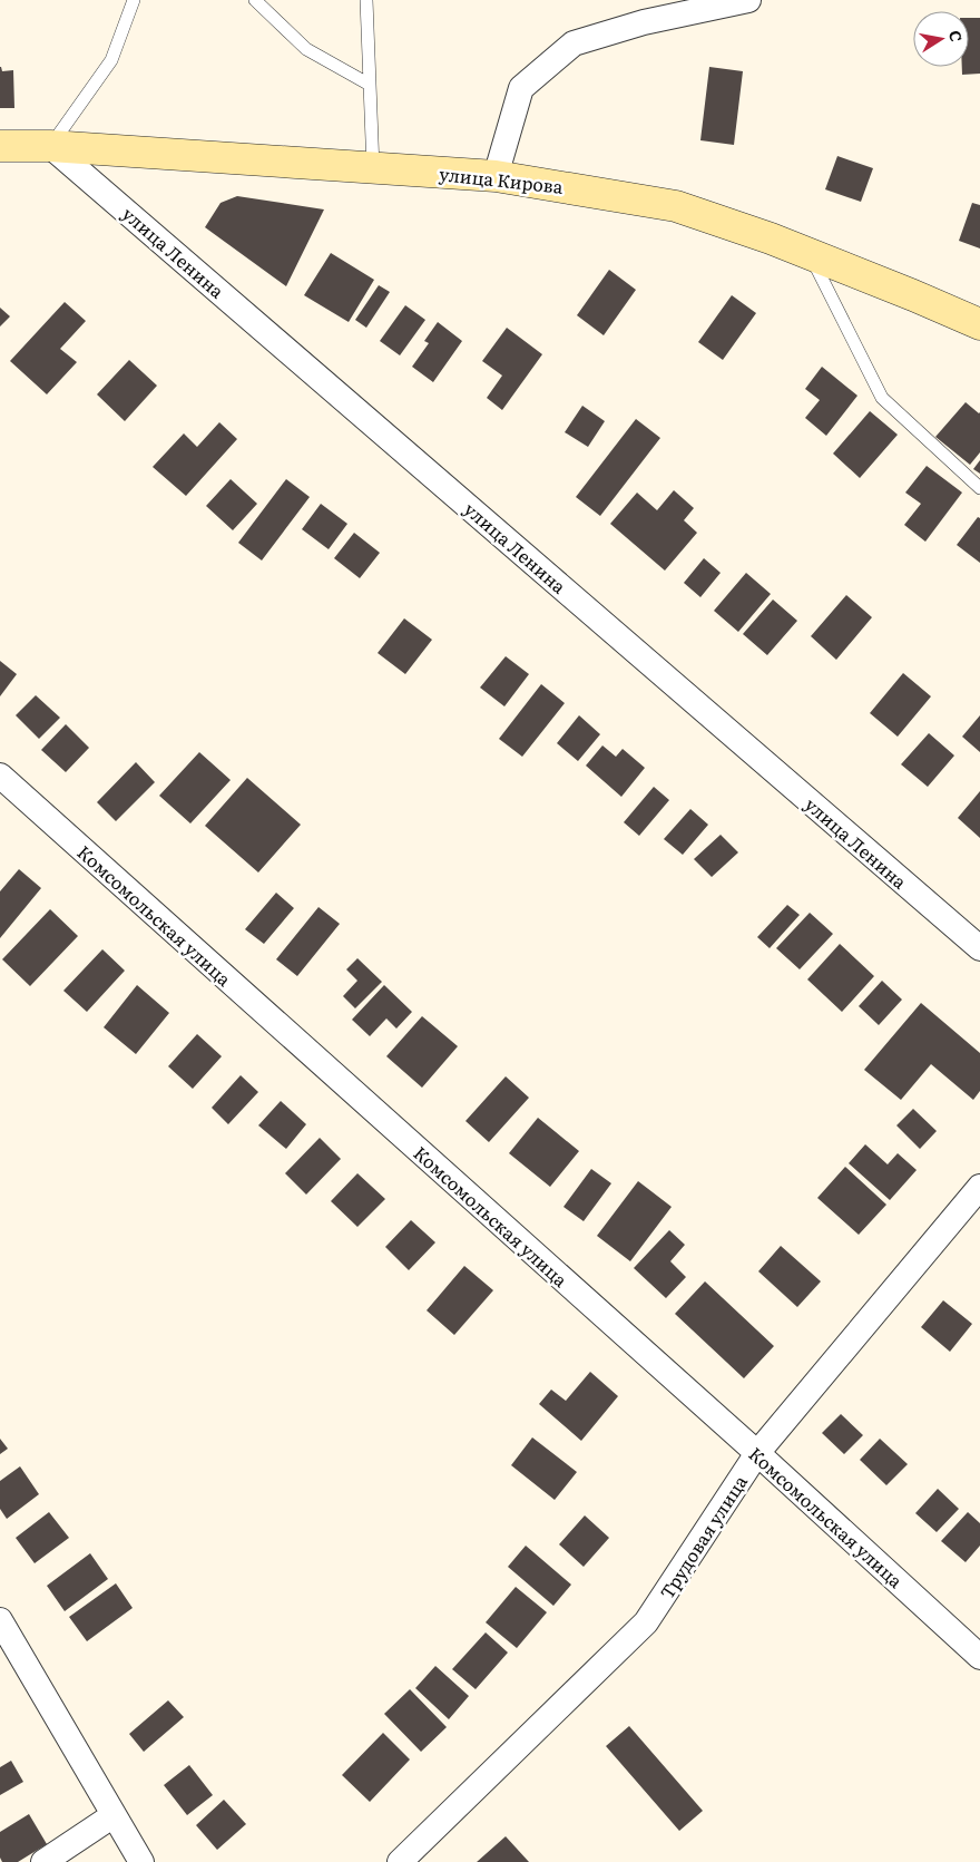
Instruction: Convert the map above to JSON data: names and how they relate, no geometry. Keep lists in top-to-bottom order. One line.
{"streets":{"main road":["улица Кирова"],"street":["улица Ленина","Комсомольская улица","Трудовая улица"]},"crossings":[["улица Кирова","улица Ленина"],["Комсомольская улица","Трудовая улица"]],"north":"right"}
